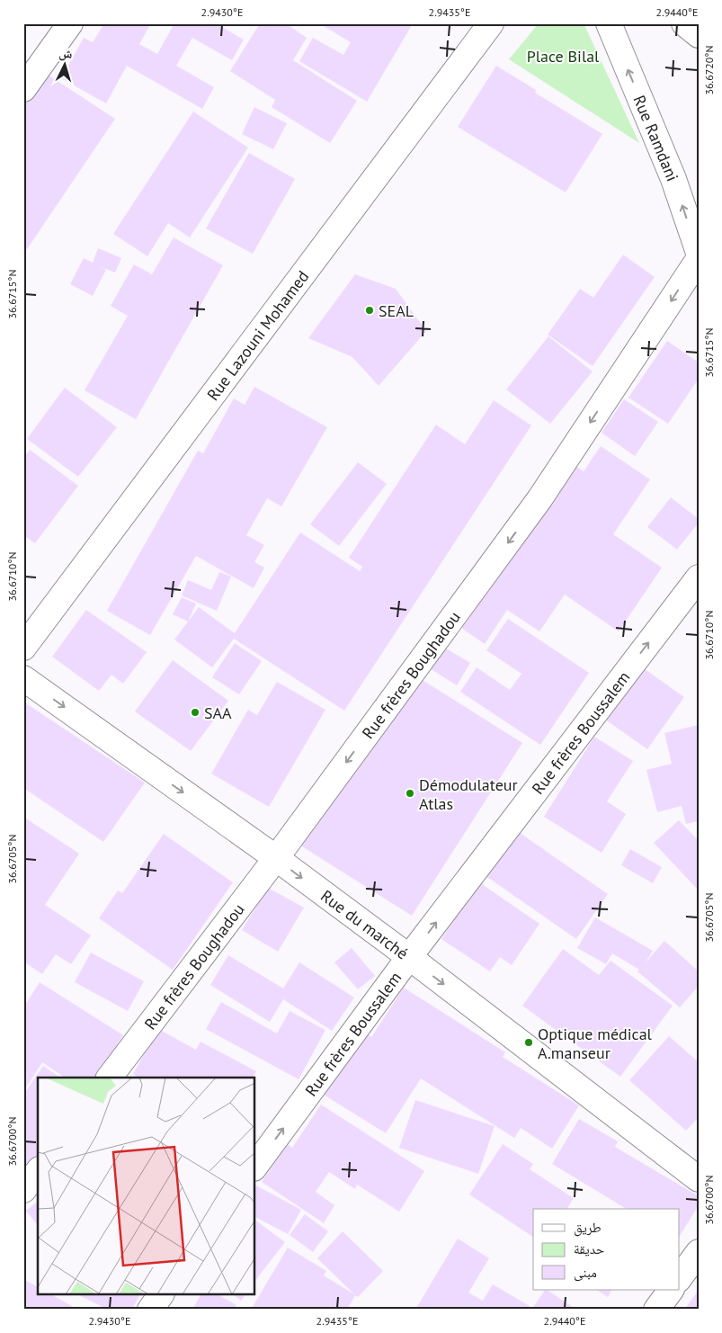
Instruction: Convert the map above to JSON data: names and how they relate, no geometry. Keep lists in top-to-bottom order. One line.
{"streets":{"street":["Rue Ramdani","Rue Lazouni Mohamed","Rue frères Boughadou","Rue frères Boussalem","Rue du marché"]},"crossings":[["Rue frères Boughadou","Rue du marché"],["Rue frères Boussalem","Rue du marché"]],"one_way":["Rue Ramdani","Rue frères Boughadou","Rue frères Boussalem","Rue du marché"],"parks":["Place Bilal"],"places":["SEAL","SAA","Démodulateur Atlas","Optique médical A.manseur"],"legend":["طريق","حديقة","مبنى"],"north":"top","coordinates":["2.9430°E","2.9435°E","2.9440°E","36.6720°N","36.6715°N","36.6710°N","36.6705°N","36.6700°N"]}
